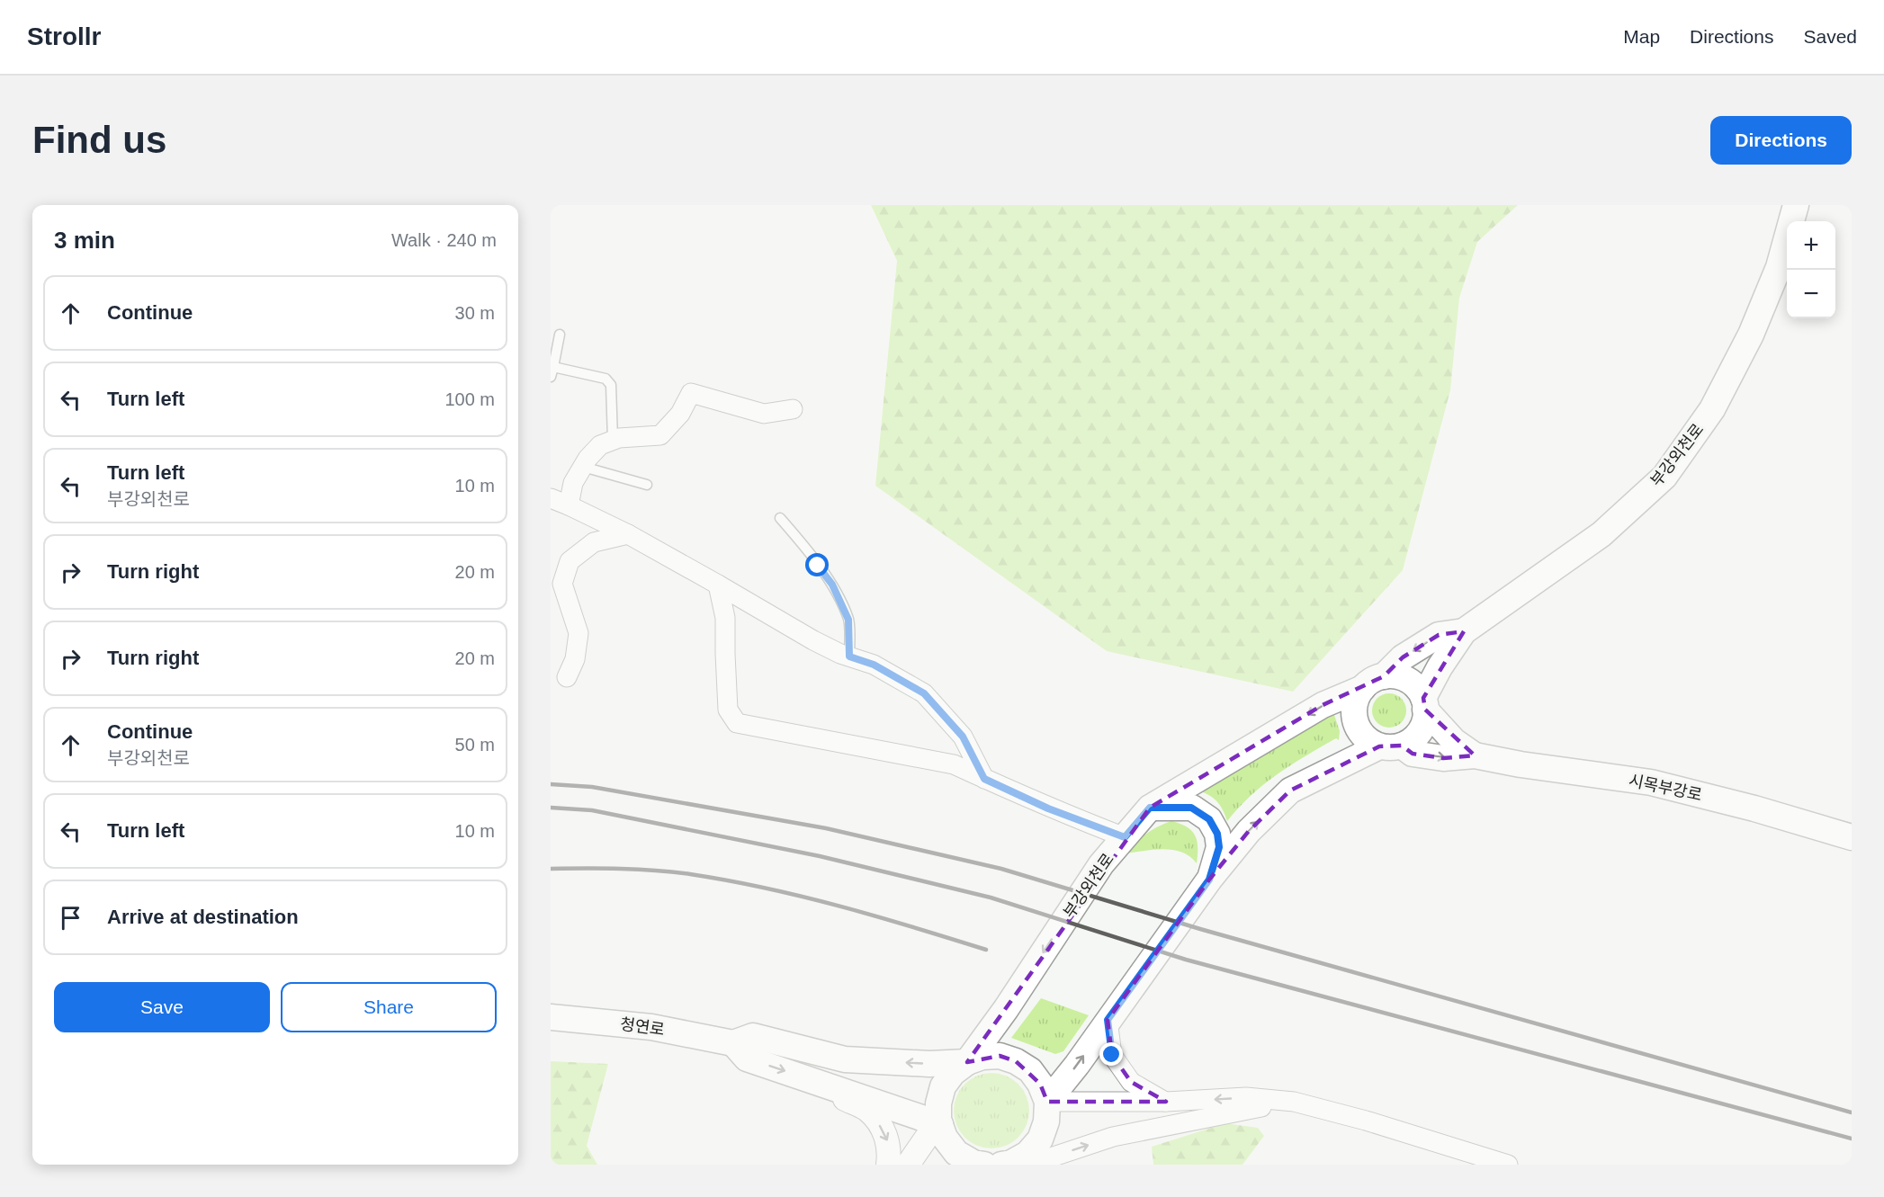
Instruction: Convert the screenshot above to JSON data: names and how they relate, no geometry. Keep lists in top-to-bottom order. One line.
{"streets":{"main road":["부강외천로","시목부강로","청연로"]},"page":{"header":"Strollr","nav":["Map","Directions","Saved"],"buttons":["Directions",["Save","Share"]],"title":"Find us","heading":["3 min","Walk · 240 m"],"map_buttons":["+","−"],"list":[["Continue","30 m"],["Turn left","100 m"],["Turn left","부강외천로","10 m"],["Turn right","20 m"],["Turn right","20 m"],["Continue","부강외천로","50 m"],["Turn left","10 m"],"Arrive at destination"]}}
